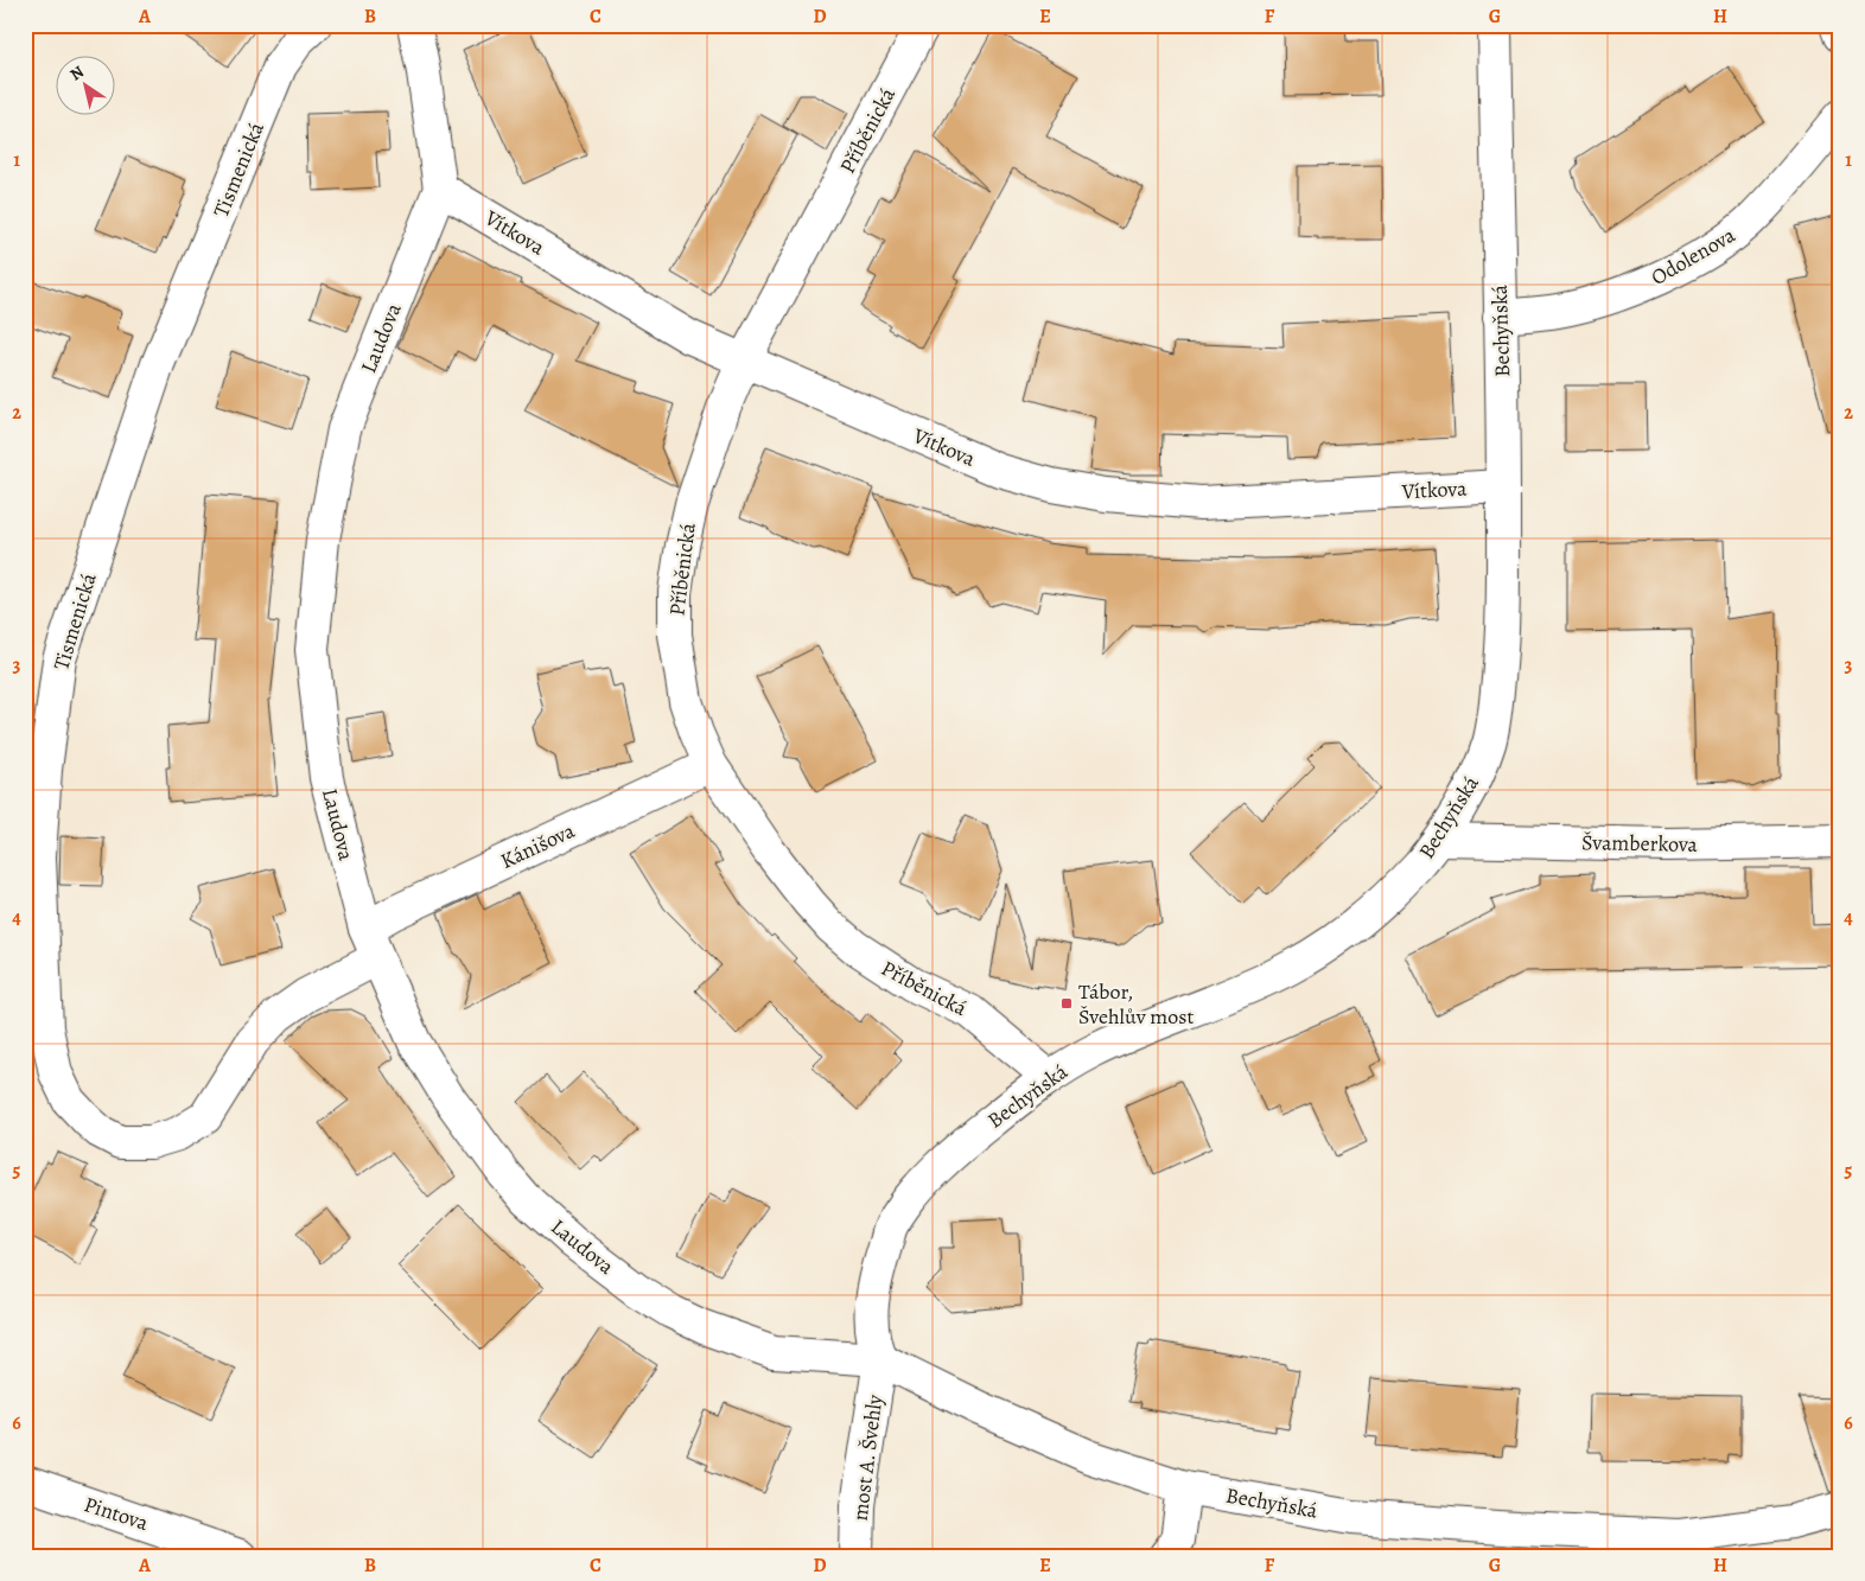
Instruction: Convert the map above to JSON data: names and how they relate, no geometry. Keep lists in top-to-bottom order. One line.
{"streets":{"street":["Příběnická","Tismenická","Vítkova","Odolenova","Bechyňská","Laudova","Švamberkova","Kánišova","most A. Švehly","Pintova"]},"crossings":[["Příběnická","Vítkova"],["Příběnická","Bechyňská"],["Příběnická","Kánišova"],["Tismenická","Laudova"],["Vítkova","Bechyňská"],["Vítkova","Laudova"],["Odolenova","Bechyňská"],["Bechyňská","Laudova"],["Bechyňská","Švamberkova"],["Bechyňská","most A. Švehly"],["Laudova","Kánišova"],["Laudova","most A. Švehly"]],"places":{"transit":["Tábor, Švehlův most"]},"north":"top left","grid":{"columns":["A","B","C","D","E","F","G","H"],"rows":["1","2","3","4","5","6"]}}
